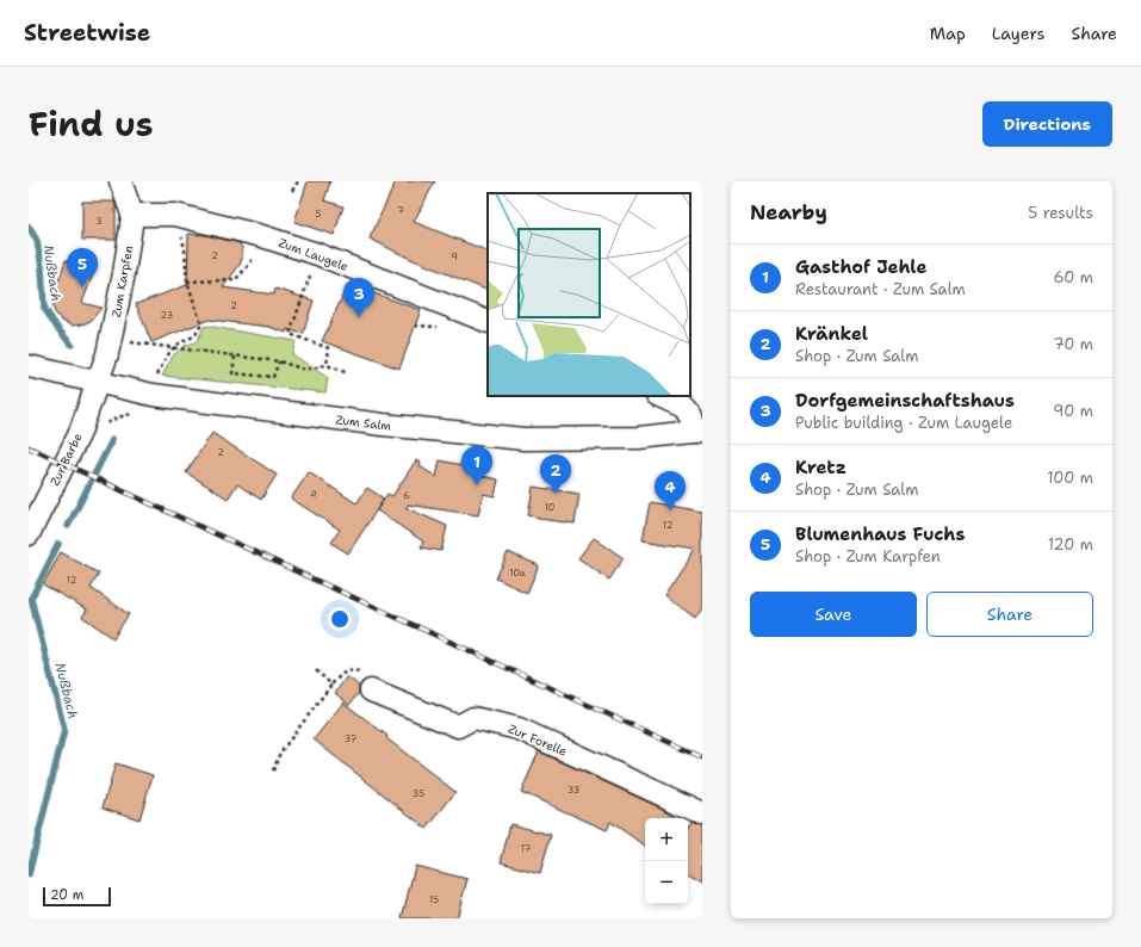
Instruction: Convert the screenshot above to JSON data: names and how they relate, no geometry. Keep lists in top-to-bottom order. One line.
{"streets":{"street":["Zum Laugele","Zum Karpfen","Zum Salm","Zur Barbe","Zur Forelle"]},"crossings":[["Zum Laugele","Zum Karpfen"],["Zum Karpfen","Zum Salm"],["Zum Karpfen","Zur Barbe"],["Zum Salm","Zur Barbe"]],"water":["Nußbach"],"house_numbers":["7","5","3","2","9","2","23","2","4","6","10","12","10a","12","37","33","35","17","15"],"scale_bar":"20 m","page":{"header":"Streetwise","nav":["Map","Layers","Share"],"title":"Find us","buttons":["Directions",["Save","Share"]],"heading":["Nearby","5 results"],"list":[{"mark":"1","name":"Gasthof Jehle","note":"Restaurant · Zum Salm","value":"60 m"},{"mark":"2","name":"Kränkel","note":"Shop · Zum Salm","value":"70 m"},{"mark":"3","name":"Dorfgemeinschaftshaus","note":"Public building · Zum Laugele","value":"90 m"},{"mark":"4","name":"Kretz","note":"Shop · Zum Salm","value":"100 m"},{"mark":"5","name":"Blumenhaus Fuchs","note":"Shop · Zum Karpfen","value":"120 m"}],"pins":["5","3","1","2","4"],"map_buttons":["+","−"],"scale":"20 m"}}
